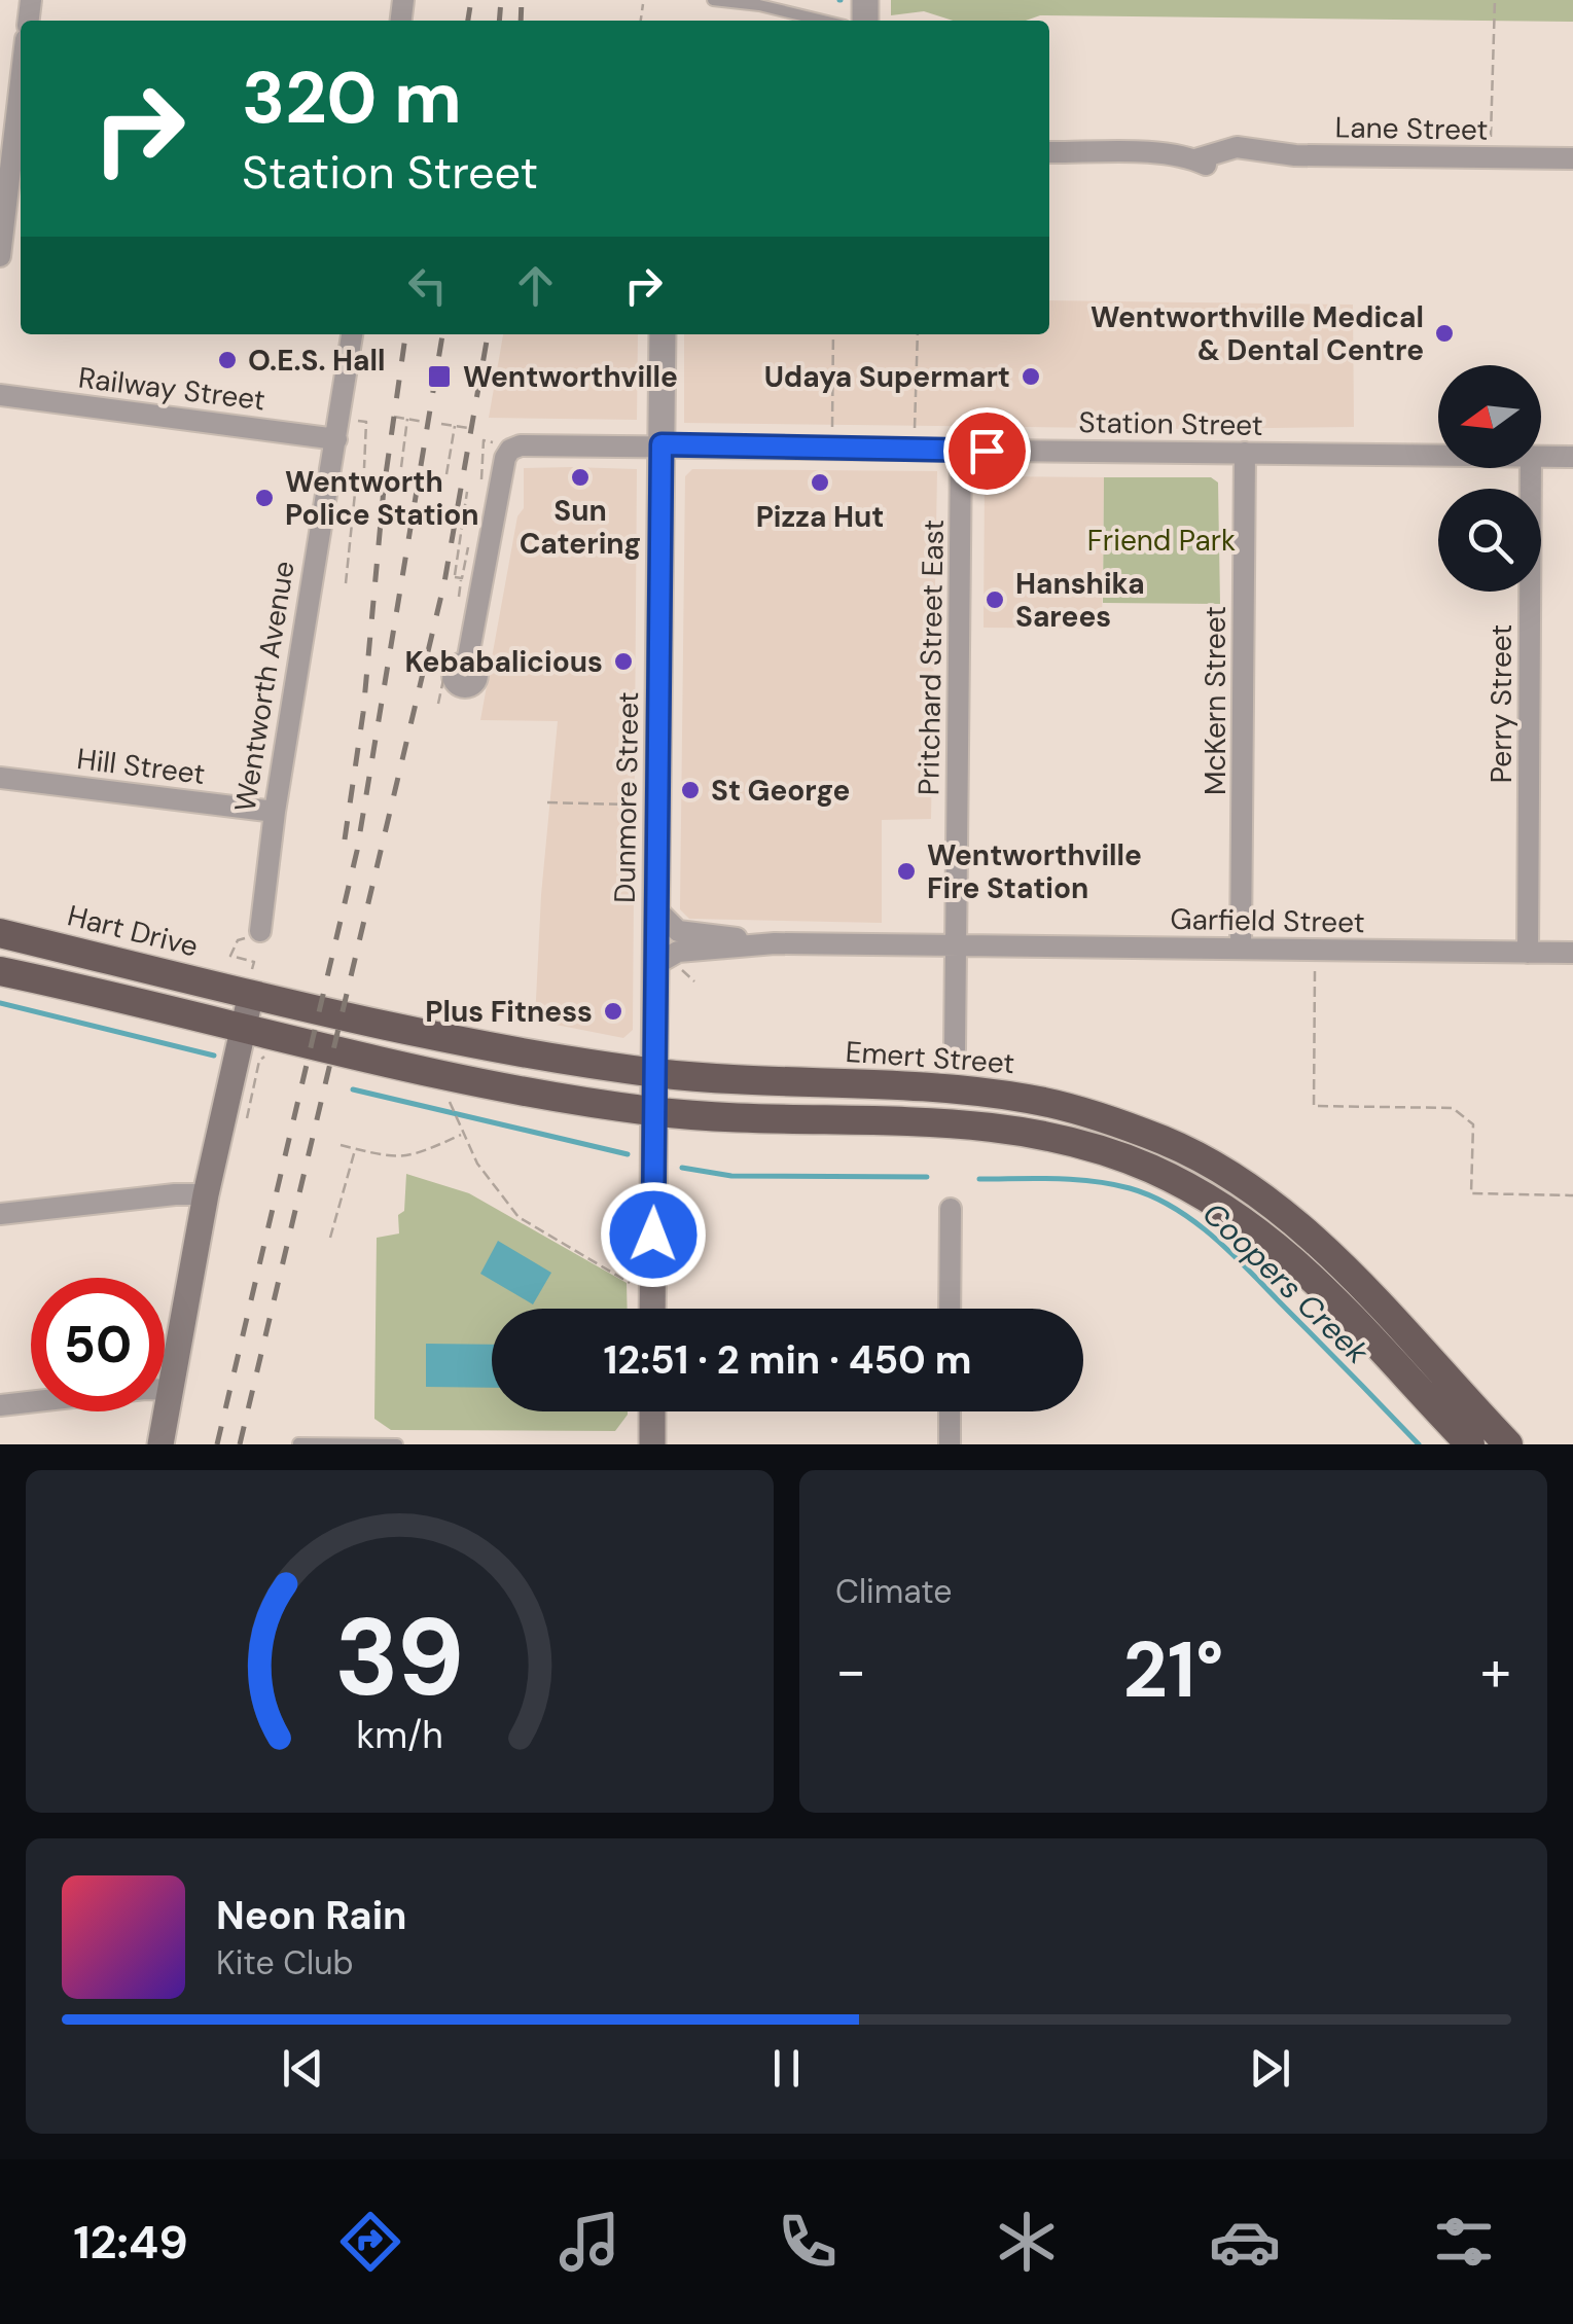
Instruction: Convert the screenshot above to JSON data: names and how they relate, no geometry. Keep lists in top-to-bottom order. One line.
{"streets":{"highway":["Hart Drive","Emert Street"],"main road":["Dunmore Street"],"street":["Lane Street","Railway Street","Station Street","Pritchard Street East","Wentworth Avenue","McKern Street","Perry Street","Hill Street","Garfield Street"]},"crossings":[["Railway Street","Wentworth Avenue"],["Station Street","Pritchard Street East"],["Station Street","McKern Street"],["Station Street","Dunmore Street"],["Pritchard Street East","Garfield Street"],["Wentworth Avenue","Hill Street"],["McKern Street","Garfield Street"],["Perry Street","Garfield Street"],["Dunmore Street","Garfield Street"],["Dunmore Street","Hart Drive"],["Dunmore Street","Emert Street"],["Hart Drive","Emert Street"]],"water":["Coopers Creek"],"parks":["Friend Park"],"places":{"other":["Wentworthville Medical & Dental Centre","O.E.S. Hall","Udaya Supermart","Sun Catering","Pizza Hut","Wentworth Police Station","Hanshika Sarees","Kebabalicious","St George","Wentworthville Fire Station","Plus Fitness"],"transit":["Wentworthville"]},"north":"left","page":{"turn":["320 m","Station Street"],"limit":"50","trip":"12:51 · 2 min · 450 m","tile":"Climate","heat":["−","21°","+"],"song":["Neon Rain","Kite Club"],"tabs":"12:49","gauge":["39","km/h"]}}
